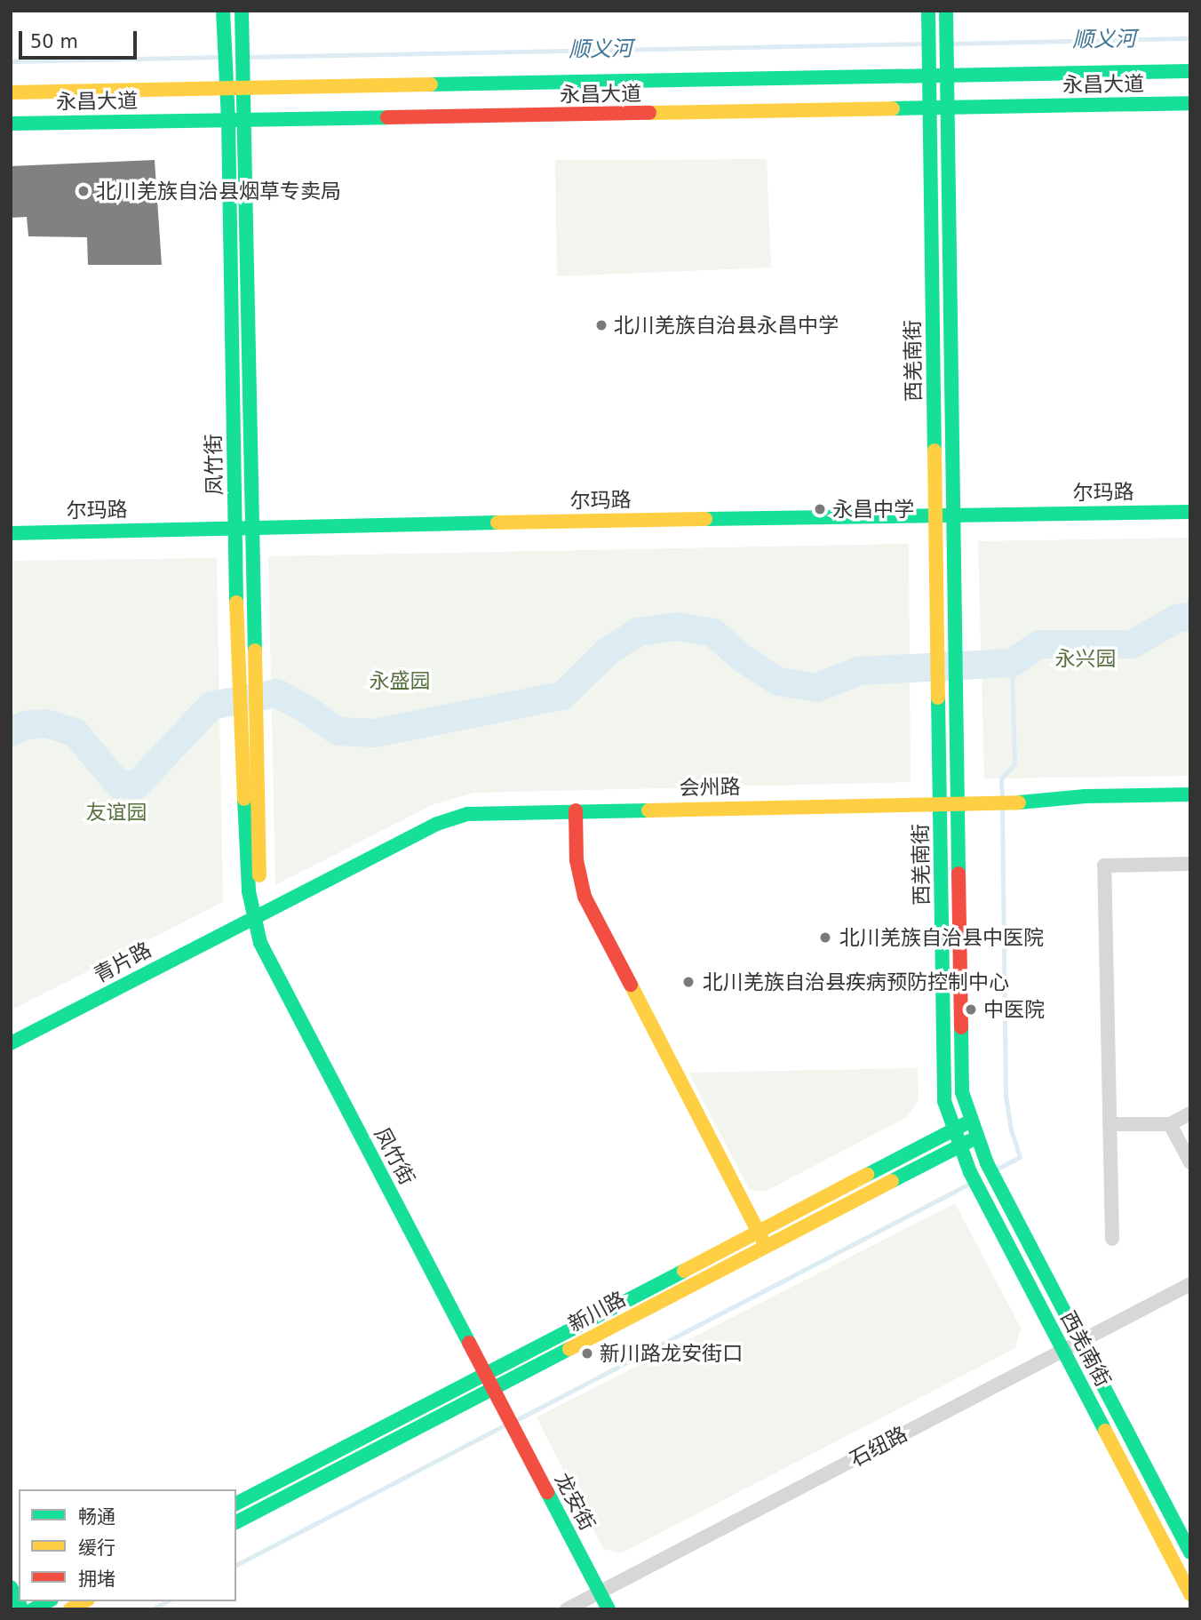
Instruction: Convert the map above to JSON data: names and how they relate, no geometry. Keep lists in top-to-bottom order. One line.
{"streets":{"main road":["永昌大道","西羌南街","凤竹街","尔玛路","会州路","青片路","新川路","龙安街"],"street":["石纽路"]},"crossings":[["永昌大道","西羌南街"],["永昌大道","凤竹街"],["西羌南街","尔玛路"],["西羌南街","会州路"],["西羌南街","新川路"],["西羌南街","石纽路"],["凤竹街","尔玛路"],["凤竹街","会州路"],["凤竹街","青片路"],["凤竹街","新川路"],["凤竹街","龙安街"],["会州路","青片路"],["石纽路","龙安街"]],"water":["顺义河"],"parks":["永兴园","永盛园","友谊园"],"places":["北川羌族自治县烟草专卖局","北川羌族自治县永昌中学","永昌中学","北川羌族自治县中医院","北川羌族自治县疾病预防控制中心","中医院","新川路龙安街口"],"legend":["畅通","缓行","拥堵"],"scale_bar":"50 m"}
